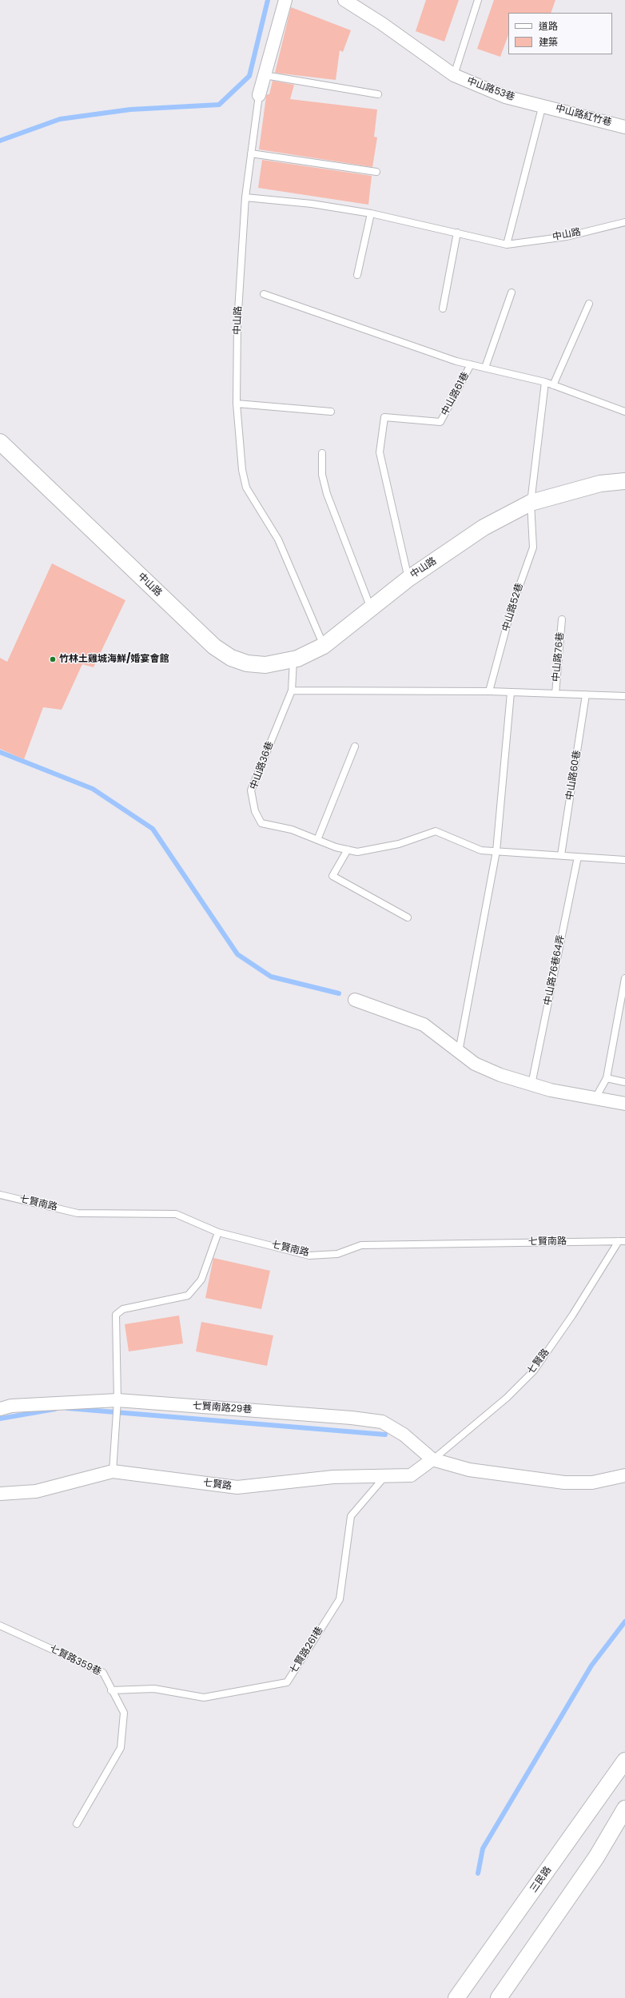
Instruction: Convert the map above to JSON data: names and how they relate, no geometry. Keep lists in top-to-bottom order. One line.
{"streets":{"street":["中山路53巷","中山路紅竹巷","中山路","七賢路","七賢南路29巷","三民路"],"lane":["中山路61巷","中山路52巷","中山路76巷","中山路36巷","中山路60巷","中山路76巷64弄","七賢南路","七賢路261巷","七賢路359巷"]},"crossings":[["中山路53巷","中山路紅竹巷"],["中山路","中山路61巷"],["中山路","中山路52巷"],["中山路","中山路36巷"],["七賢南路","七賢路"],["七賢路","七賢南路29巷"],["七賢路","七賢路261巷"],["七賢路261巷","七賢路359巷"]],"places":["竹林土雞城海鮮/婚宴會館"],"legend":["道路","建築"]}
